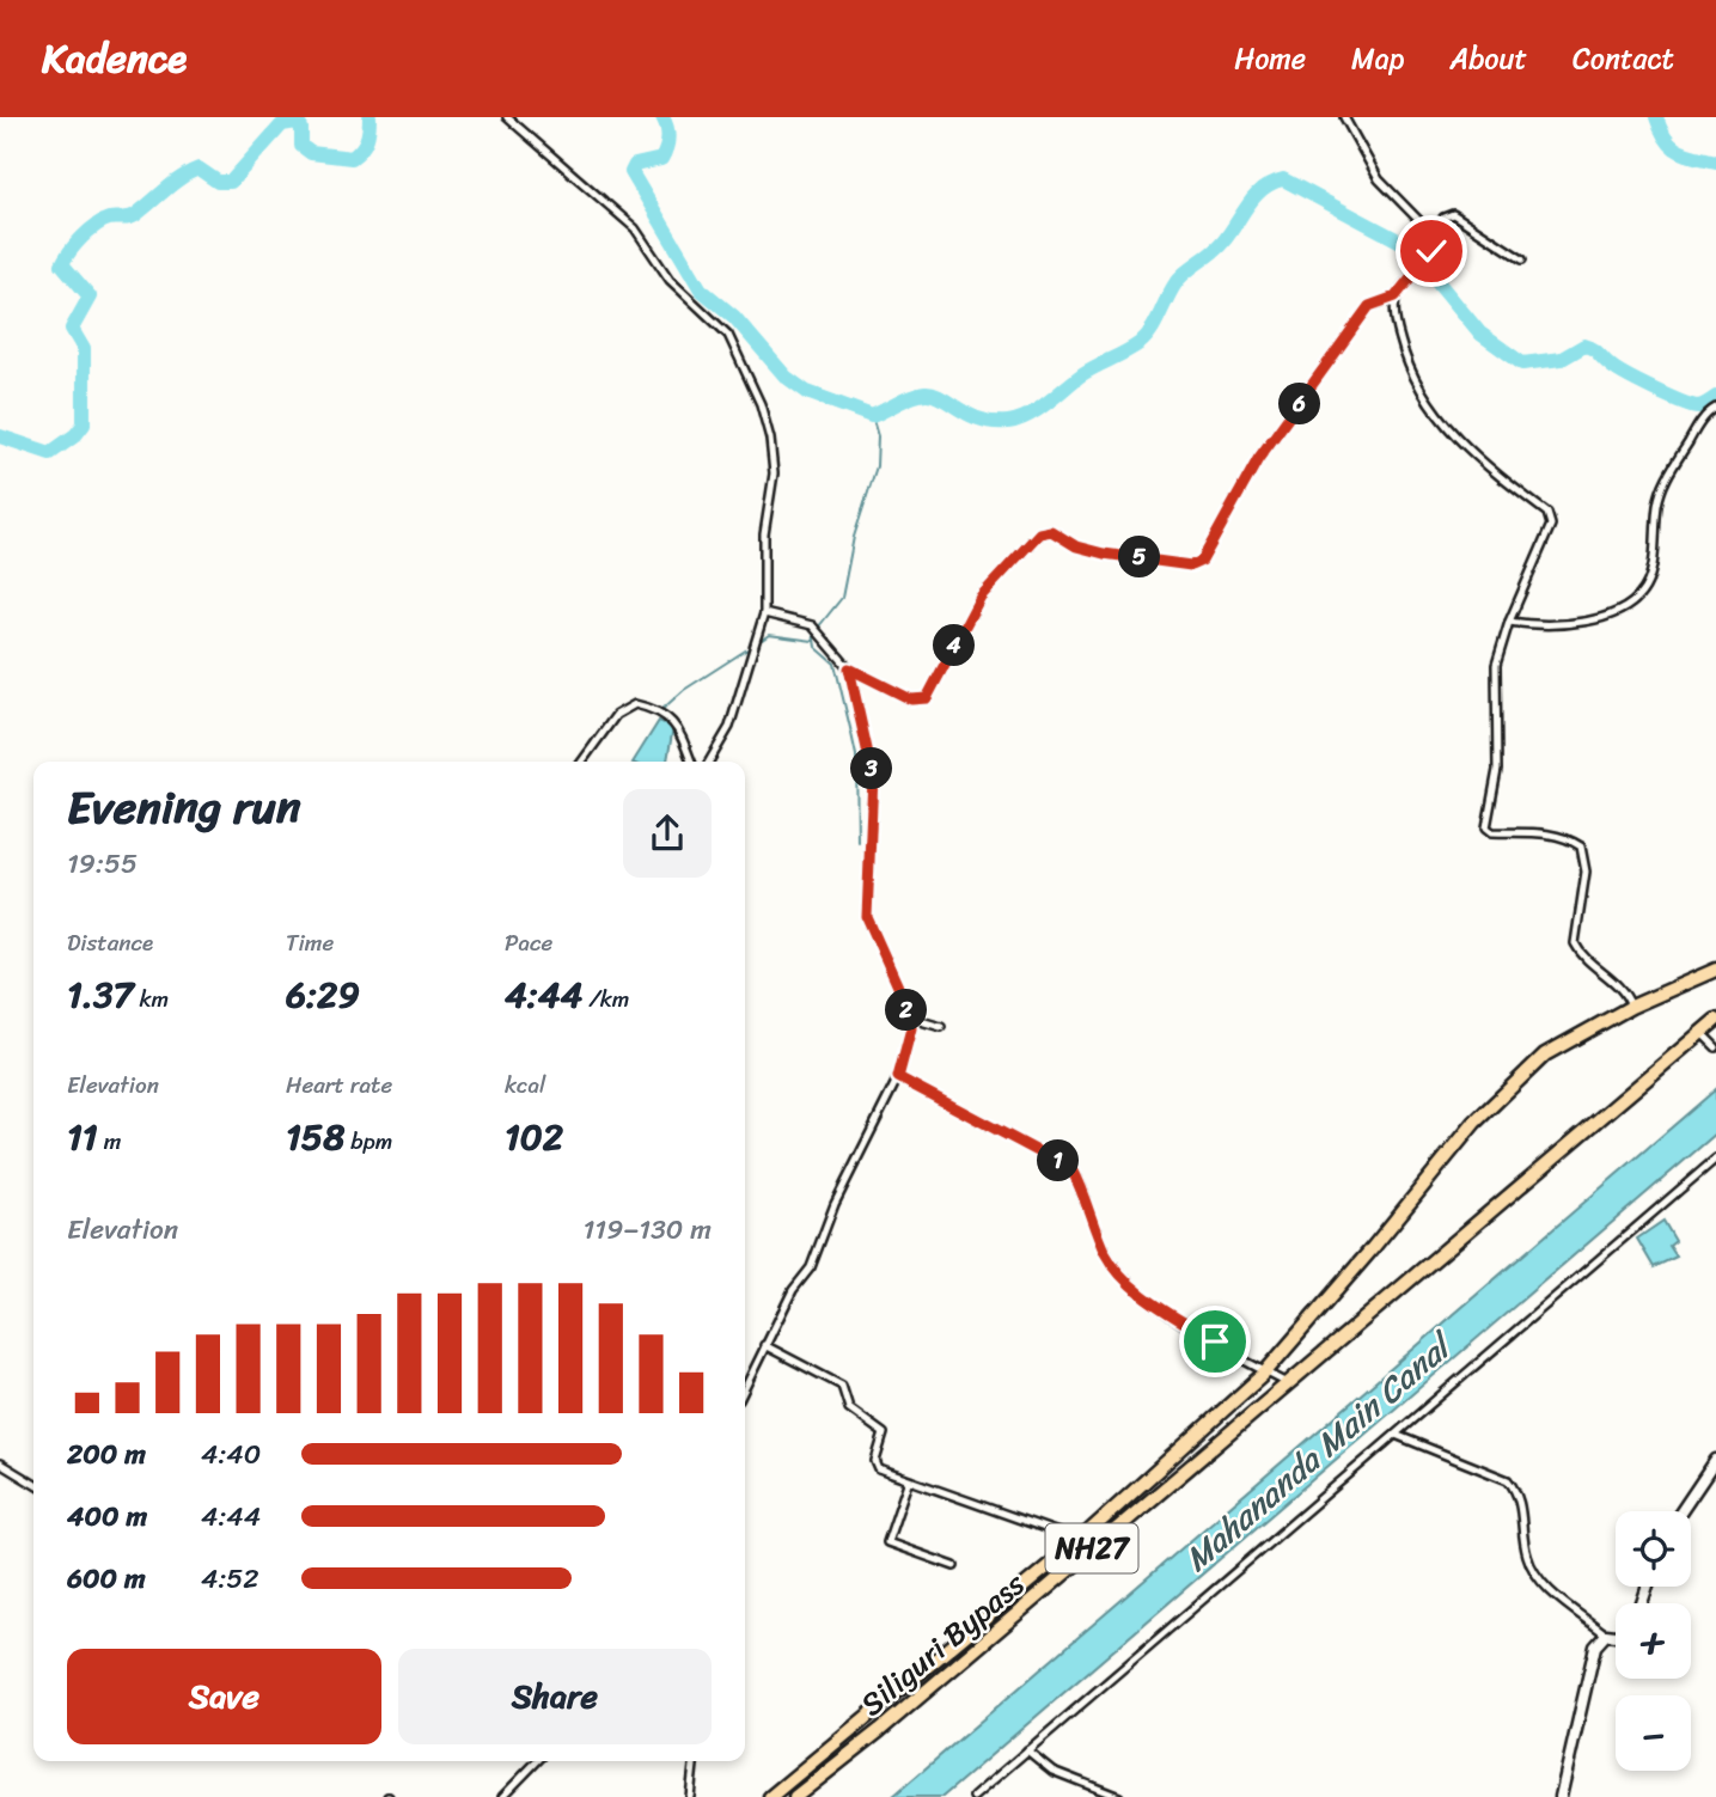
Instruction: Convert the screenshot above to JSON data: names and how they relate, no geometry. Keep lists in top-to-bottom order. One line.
{"streets":{"highway":["NH27","Siliguri Bypass"]},"crossings":[["NH27","Siliguri Bypass"]],"water":["Mahananda Main Canal"],"page":{"header":"Kadence","nav":["Home","Map","About","Contact"],"pins":["6","5","4","3","2","1"],"heading":["Evening run","19:55"],"stats":[["Distance","1.37 km"],["Time","6:29"],["Pace","4:44 /km"],["Elevation","11 m"],["Heart rate","158 bpm"],["kcal","102"]],"chart":["Elevation","119–130 m"],"list":[{"name":"200 m","note":"4:40"},{"name":"400 m","note":"4:44"},{"name":"600 m","note":"4:52"}],"map_buttons":["+","−"],"buttons":["Save","Share"]}}
